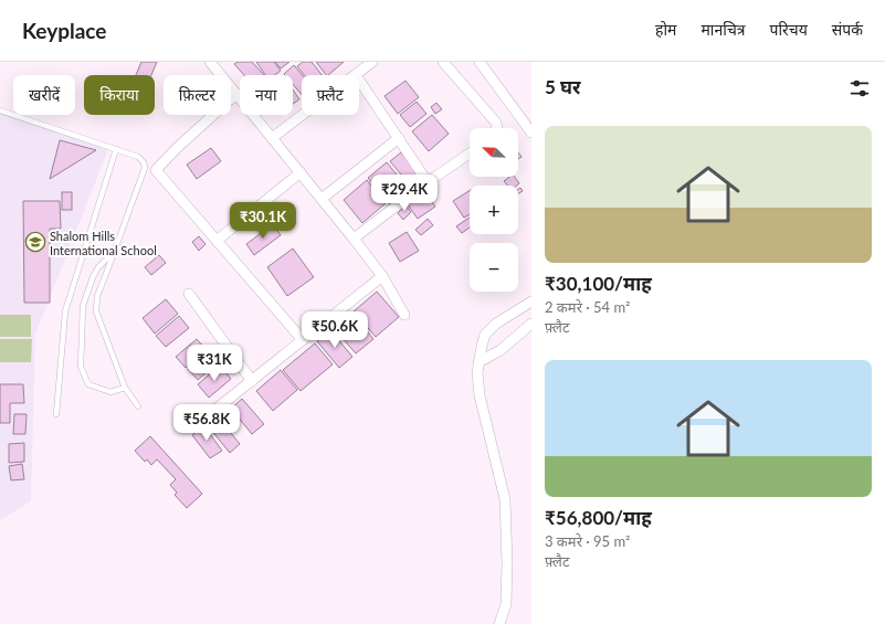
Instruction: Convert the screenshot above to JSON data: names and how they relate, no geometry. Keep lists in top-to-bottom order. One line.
{"places":{"school or university":["Shalom Hills International School"]},"north":"top left","page":{"header":"Keyplace","nav":["होम","मानचित्र","परिचय","संपर्क"],"heading":"5 घर","chip":["खरीदें","किराया","फ़िल्टर","नया","फ़्लैट"],"list":[{"name":"₹30,100/माह","note":"2 कमरे · 54 m² · फ़्लैट"},{"name":"₹56,800/माह","note":"3 कमरे · 95 m² · फ़्लैट"}],"map_buttons":["+","−"],"price":["₹29.4K","₹30.1K","₹50.6K","₹31K","₹56.8K"]}}
